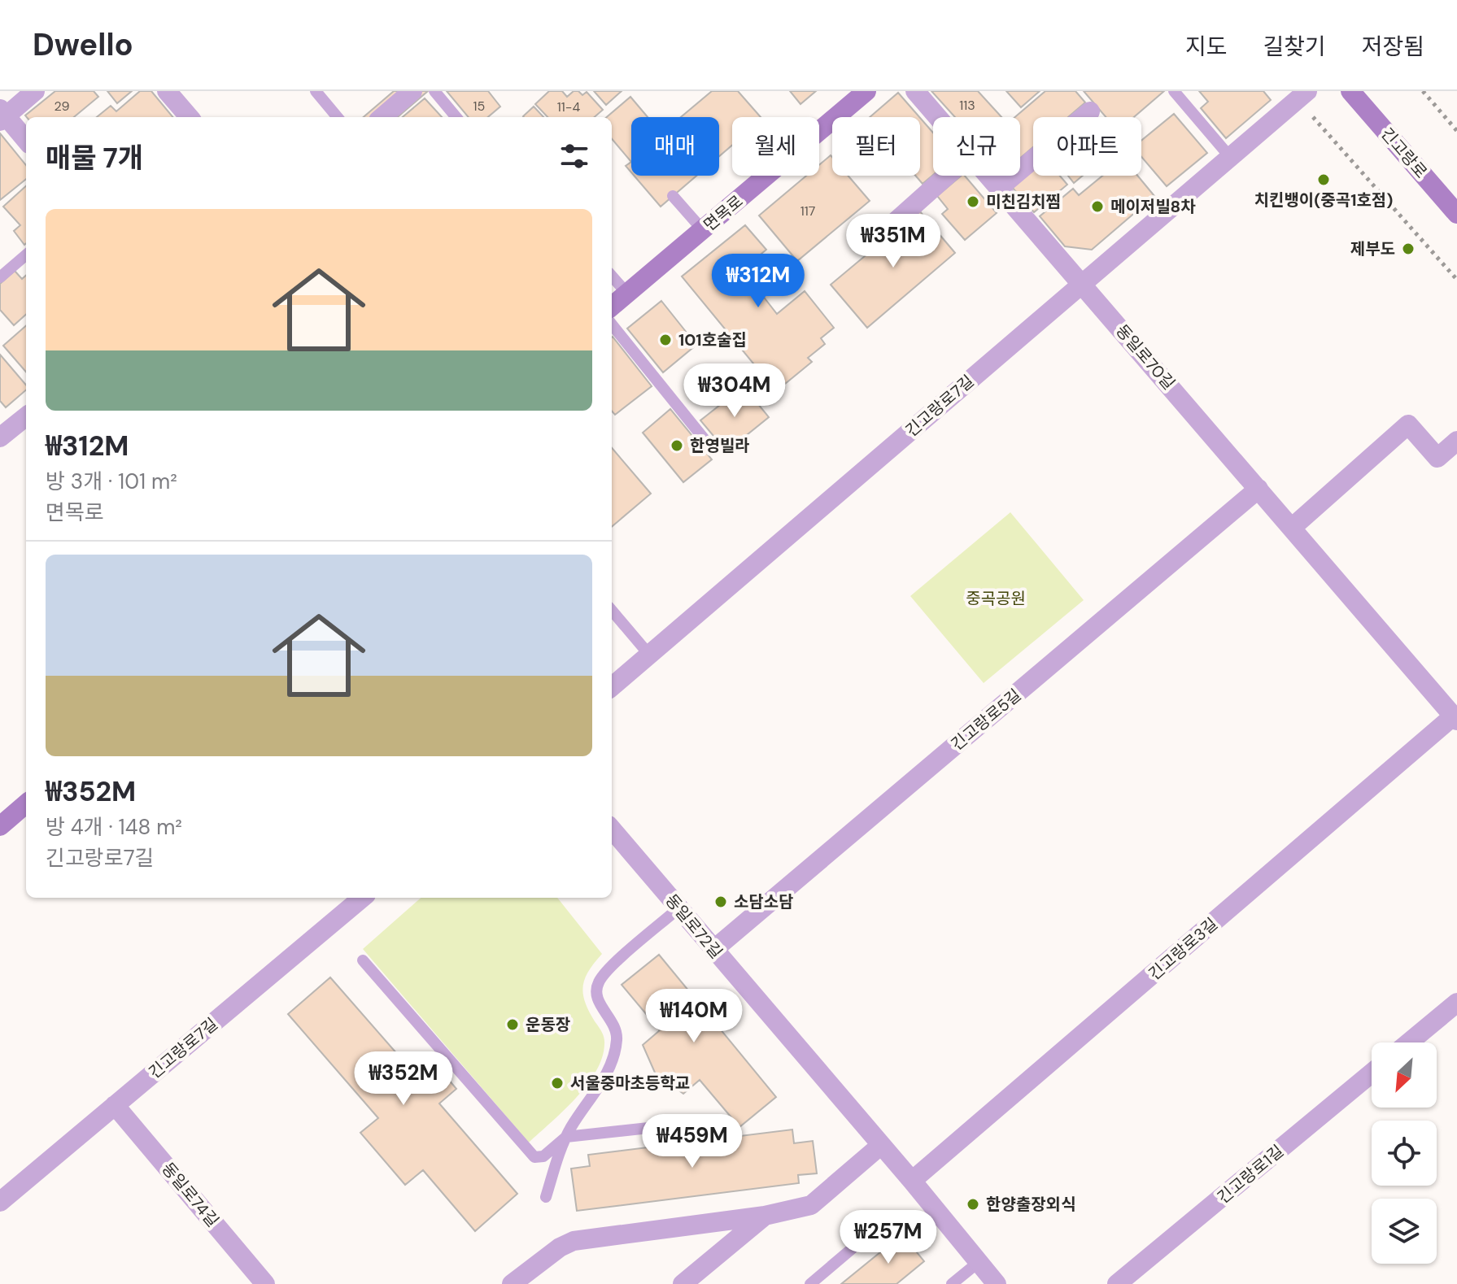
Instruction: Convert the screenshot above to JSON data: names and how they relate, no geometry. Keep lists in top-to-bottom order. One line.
{"streets":{"street":["긴고랑로","면목로","동일로70길","긴고랑로7길","긴고랑로5길","동일로72길","긴고랑로3길","긴고랑로1길","동일로74길"]},"crossings":[["동일로70길","긴고랑로7길"],["동일로70길","긴고랑로5길"],["동일로70길","긴고랑로3길"],["긴고랑로7길","동일로74길"],["긴고랑로5길","동일로72길"],["동일로72길","긴고랑로3길"]],"parks":["중곡공원"],"places":["치킨뱅이(중곡1호점)","미친김치찜","메이저빌8차","제부도","101호술집","한영빌라","소담소담","운동장","서울중마초등학교","한양출장외식"],"house_numbers":["113","29","15","11-4","117"],"north":"bottom left","page":{"header":"Dwello","nav":["지도","길찾기","저장됨"],"chip":["매매","월세","필터","신규","아파트"],"heading":"매물 7개","list":[{"name":"₩312M","note":"방 3개 · 101 m² · 면목로"},{"name":"₩352M","note":"방 4개 · 148 m² · 긴고랑로7길"}],"price":["₩351M","₩312M","₩304M","₩140M","₩352M","₩459M","₩257M"]}}
